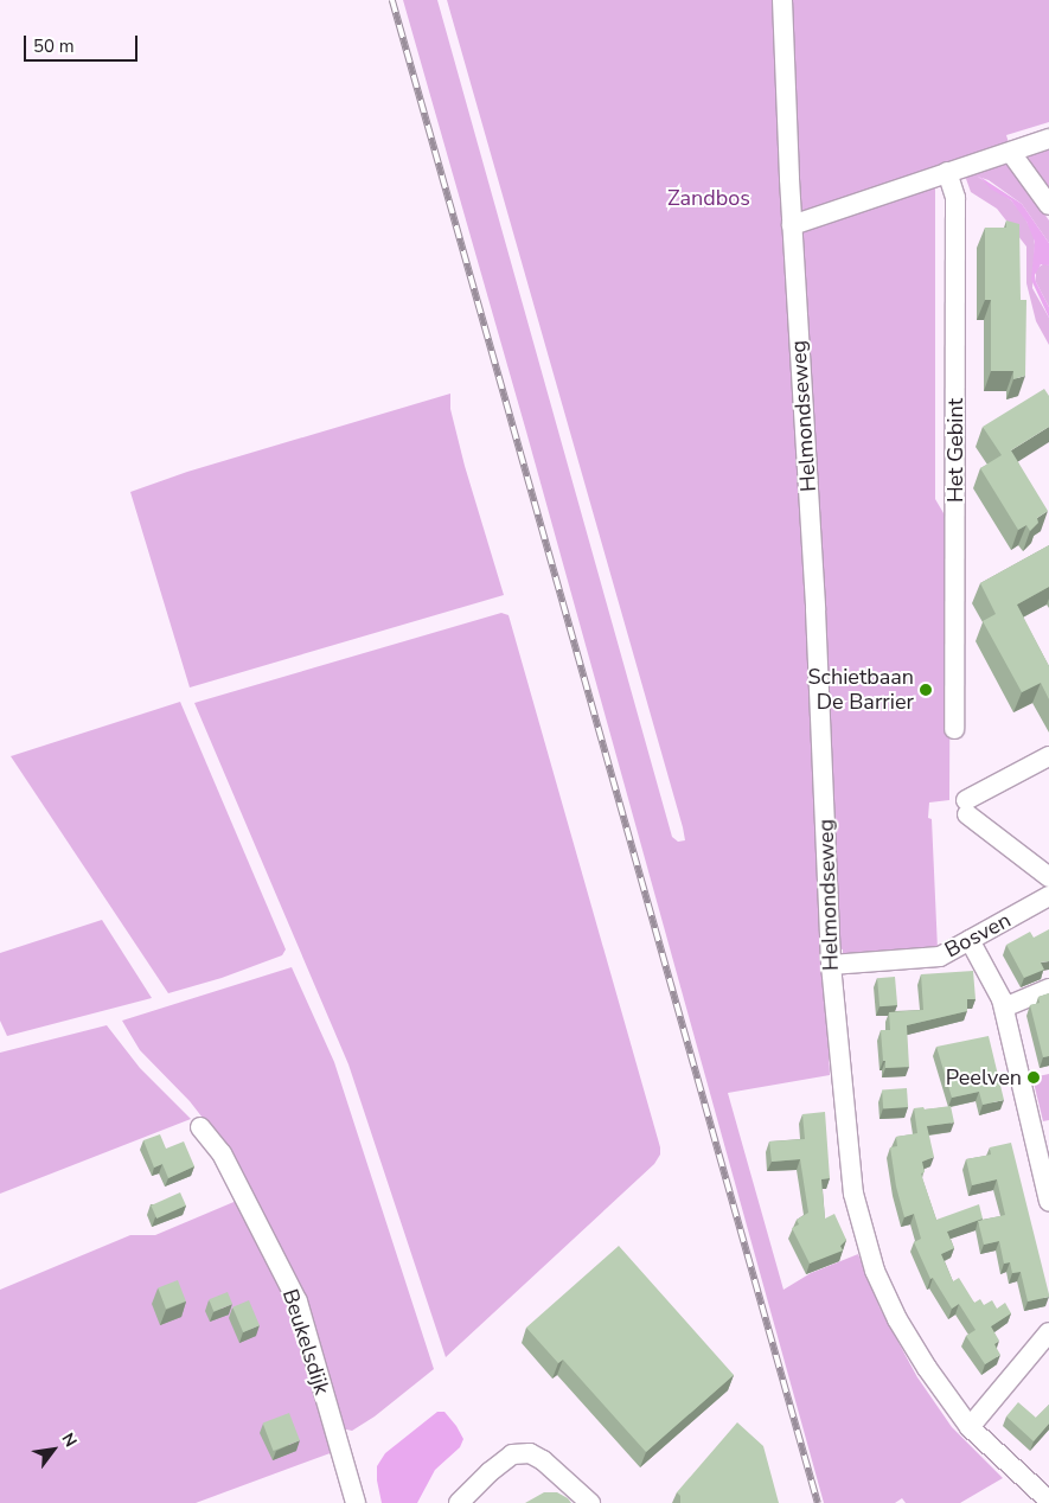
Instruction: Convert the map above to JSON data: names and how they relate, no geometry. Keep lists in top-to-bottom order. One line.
{"streets":{"street":["Helmondseweg","Het Gebint","Bosven","Beukelsdijk"]},"crossings":[["Helmondseweg","Bosven"]],"parks":["Zandbos"],"places":["Schietbaan De Barrier","Peelven"],"scale_bar":"50 m","north":"top right"}
